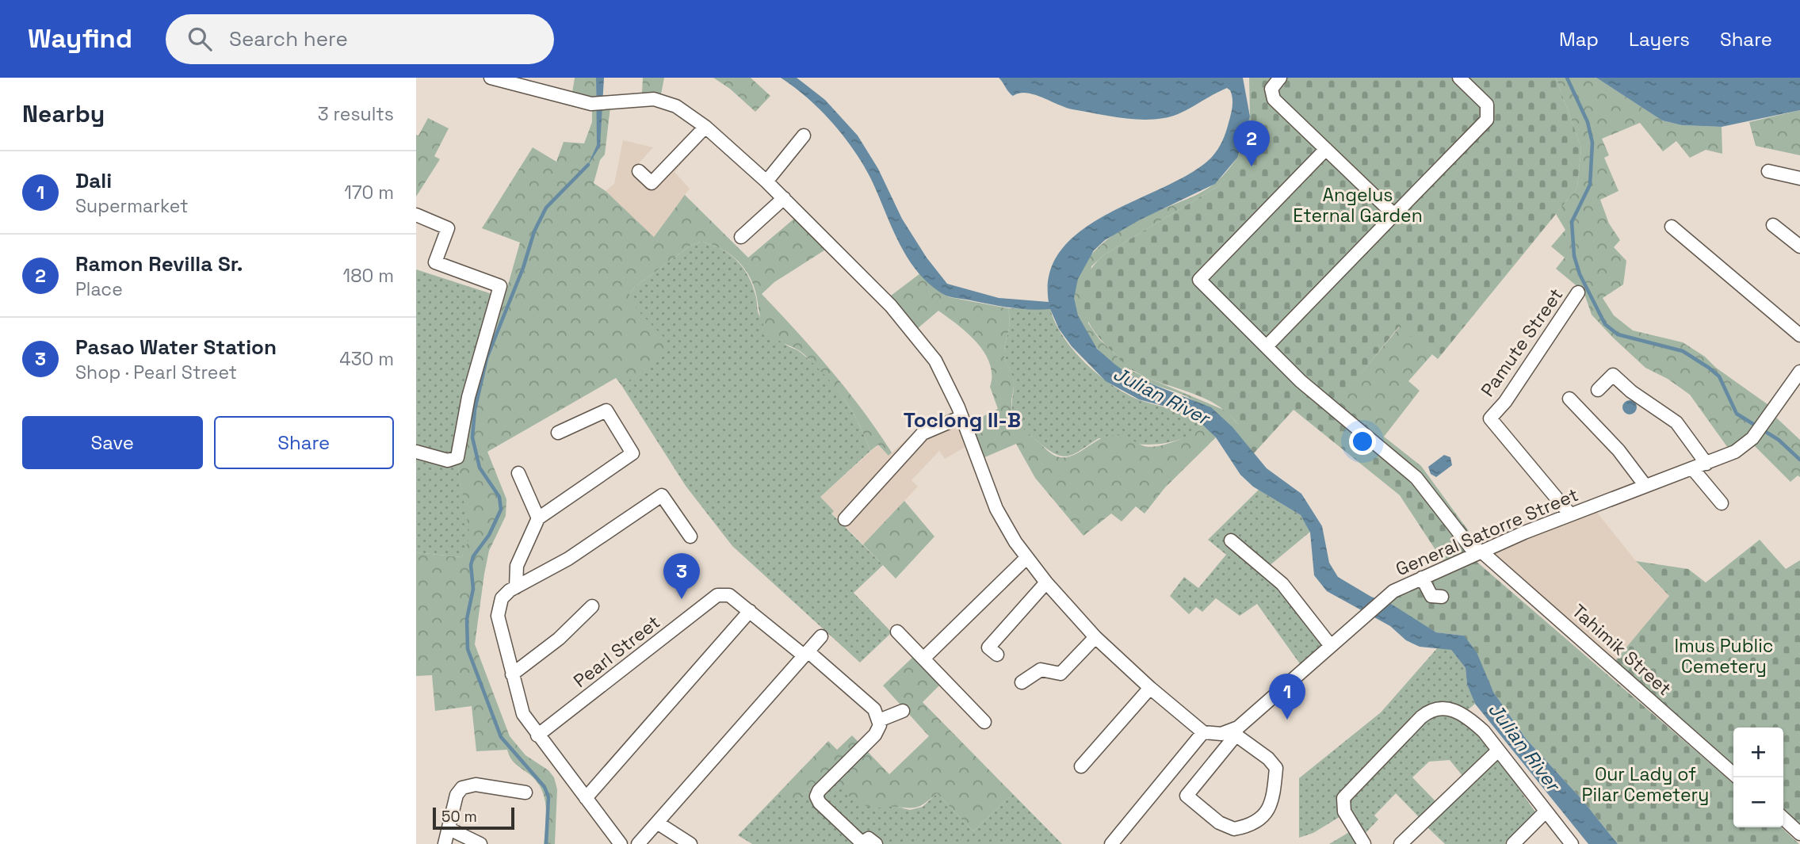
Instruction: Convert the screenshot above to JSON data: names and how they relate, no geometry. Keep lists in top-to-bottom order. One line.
{"streets":{"street":["Pamute Street","General Satorre Street","Tahimik Street","Pearl Street"]},"crossings":[["Pamute Street","General Satorre Street"],["General Satorre Street","Tahimik Street"]],"districts":["Toclong II-B"],"water":["Julian River"],"parks":["Angelus Eternal Garden","Imus Public Cemetery","Our Lady of Pilar Cemetery"],"scale_bar":"50 m","page":{"header":"Wayfind","search":"Search here","nav":["Map","Layers","Share"],"heading":["Nearby","3 results"],"pins":["2","3","1"],"list":[{"mark":"1","name":"Dali","note":"Supermarket","value":"170 m"},{"mark":"2","name":"Ramon Revilla Sr.","note":"Place","value":"180 m"},{"mark":"3","name":"Pasao Water Station","note":"Shop · Pearl Street","value":"430 m"}],"buttons":["Save","Share"],"map_buttons":["+","−"],"scale":"50 m"}}
